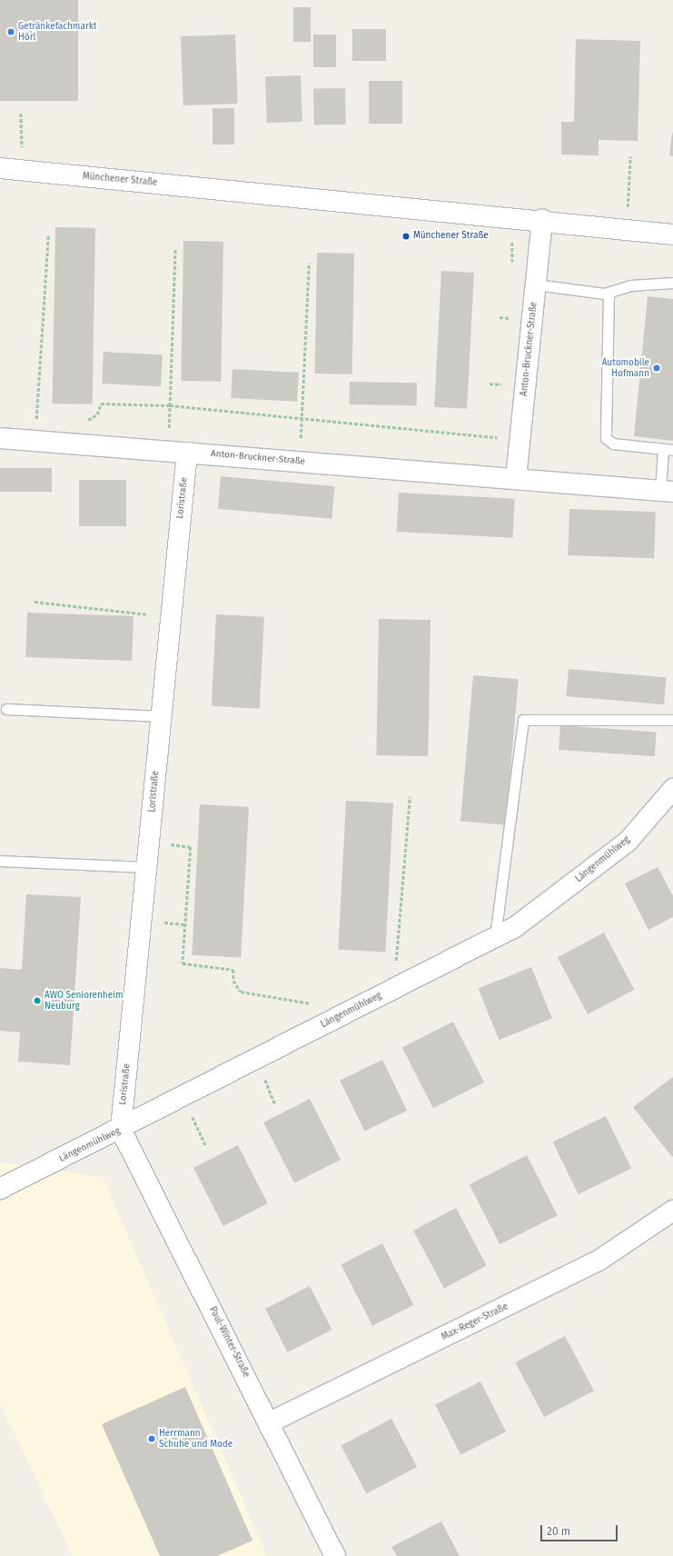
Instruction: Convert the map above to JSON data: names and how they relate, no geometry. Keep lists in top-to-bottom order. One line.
{"streets":{"street":["Münchener Straße","Anton-Bruckner-Straße","Loristraße","Längenmühlweg","Max-Reger-Straße","Paul-Winter-Straße"]},"crossings":[["Münchener Straße","Anton-Bruckner-Straße"],["Anton-Bruckner-Straße","Loristraße"],["Loristraße","Längenmühlweg"],["Loristraße","Paul-Winter-Straße"],["Längenmühlweg","Paul-Winter-Straße"],["Max-Reger-Straße","Paul-Winter-Straße"]],"places":["Getränkefachmarkt Hörl","Münchener Straße","Automobile Hofmann","AWO Seniorenheim Neuburg","Herrmann Schuhe und Mode"],"scale_bar":"20 m"}
